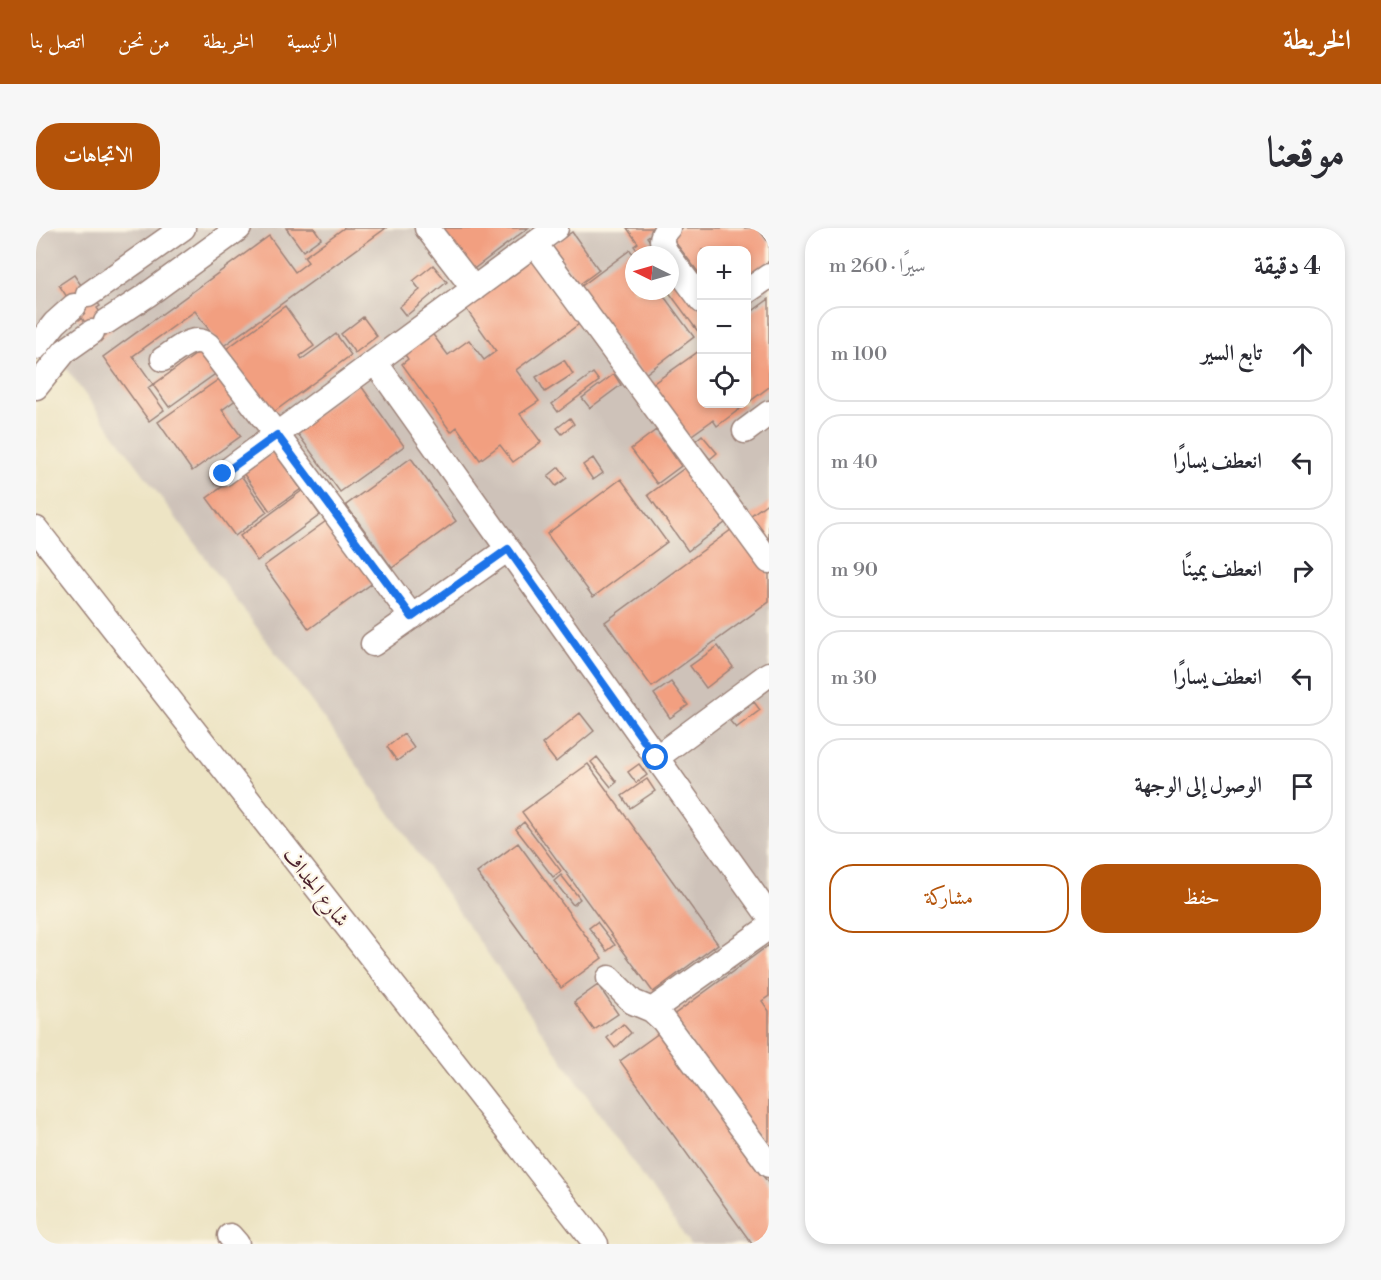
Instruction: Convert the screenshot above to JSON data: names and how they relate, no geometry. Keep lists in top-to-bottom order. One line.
{"streets":{"street":["شارع الجداف"]},"north":"left","page":{"header":"الخريطة","nav":["الرئيسية","الخريطة","من نحن","اتصل بنا"],"title":"موقعنا","buttons":["الاتجاهات",["حفظ","مشاركة"]],"heading":["4 دقيقة","سيرًا · 260 m"],"map_buttons":["+","−"],"list":[["تابع السير","100 m"],["انعطف يسارًا","40 m"],["انعطف يمينًا","90 m"],["انعطف يسارًا","30 m"],"الوصول إلى الوجهة"]}}
